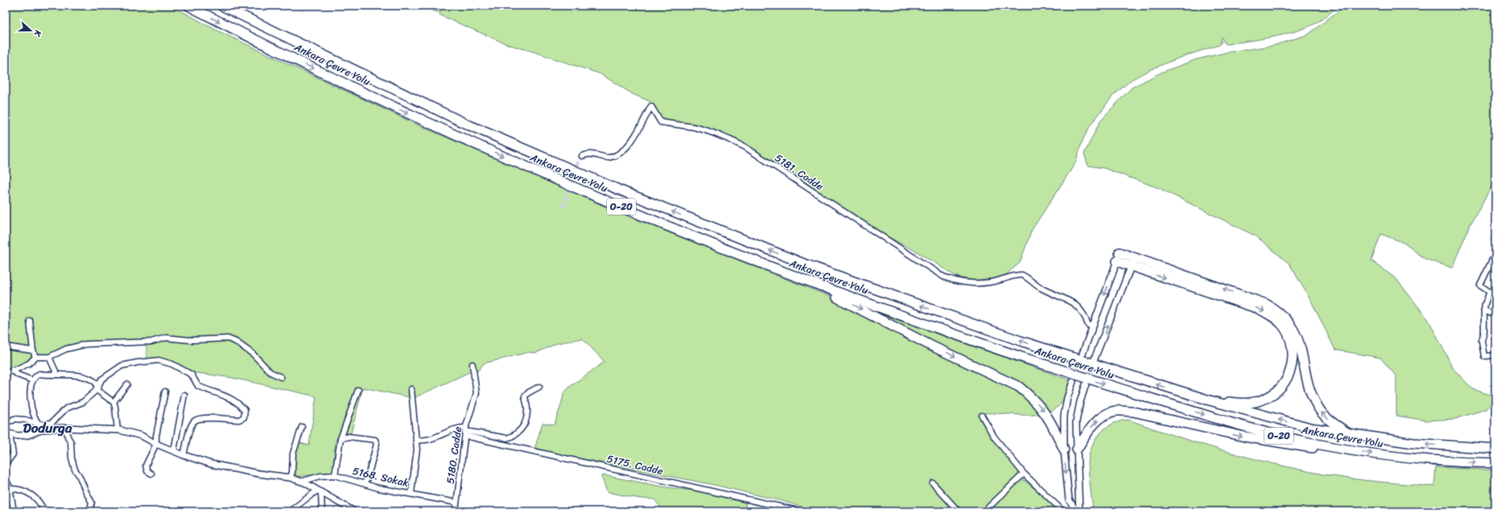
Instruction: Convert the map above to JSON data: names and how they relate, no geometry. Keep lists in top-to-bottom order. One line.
{"streets":{"highway":["Ankara Çevre Yolu","O-20"],"street":["5181. Cadde","5180. Cadde","5175. Cadde","5168. Sokak"]},"crossings":[["5180. Cadde","5175. Cadde"],["5180. Cadde","5168. Sokak"]],"districts":["Dodurga"],"north":"right"}
